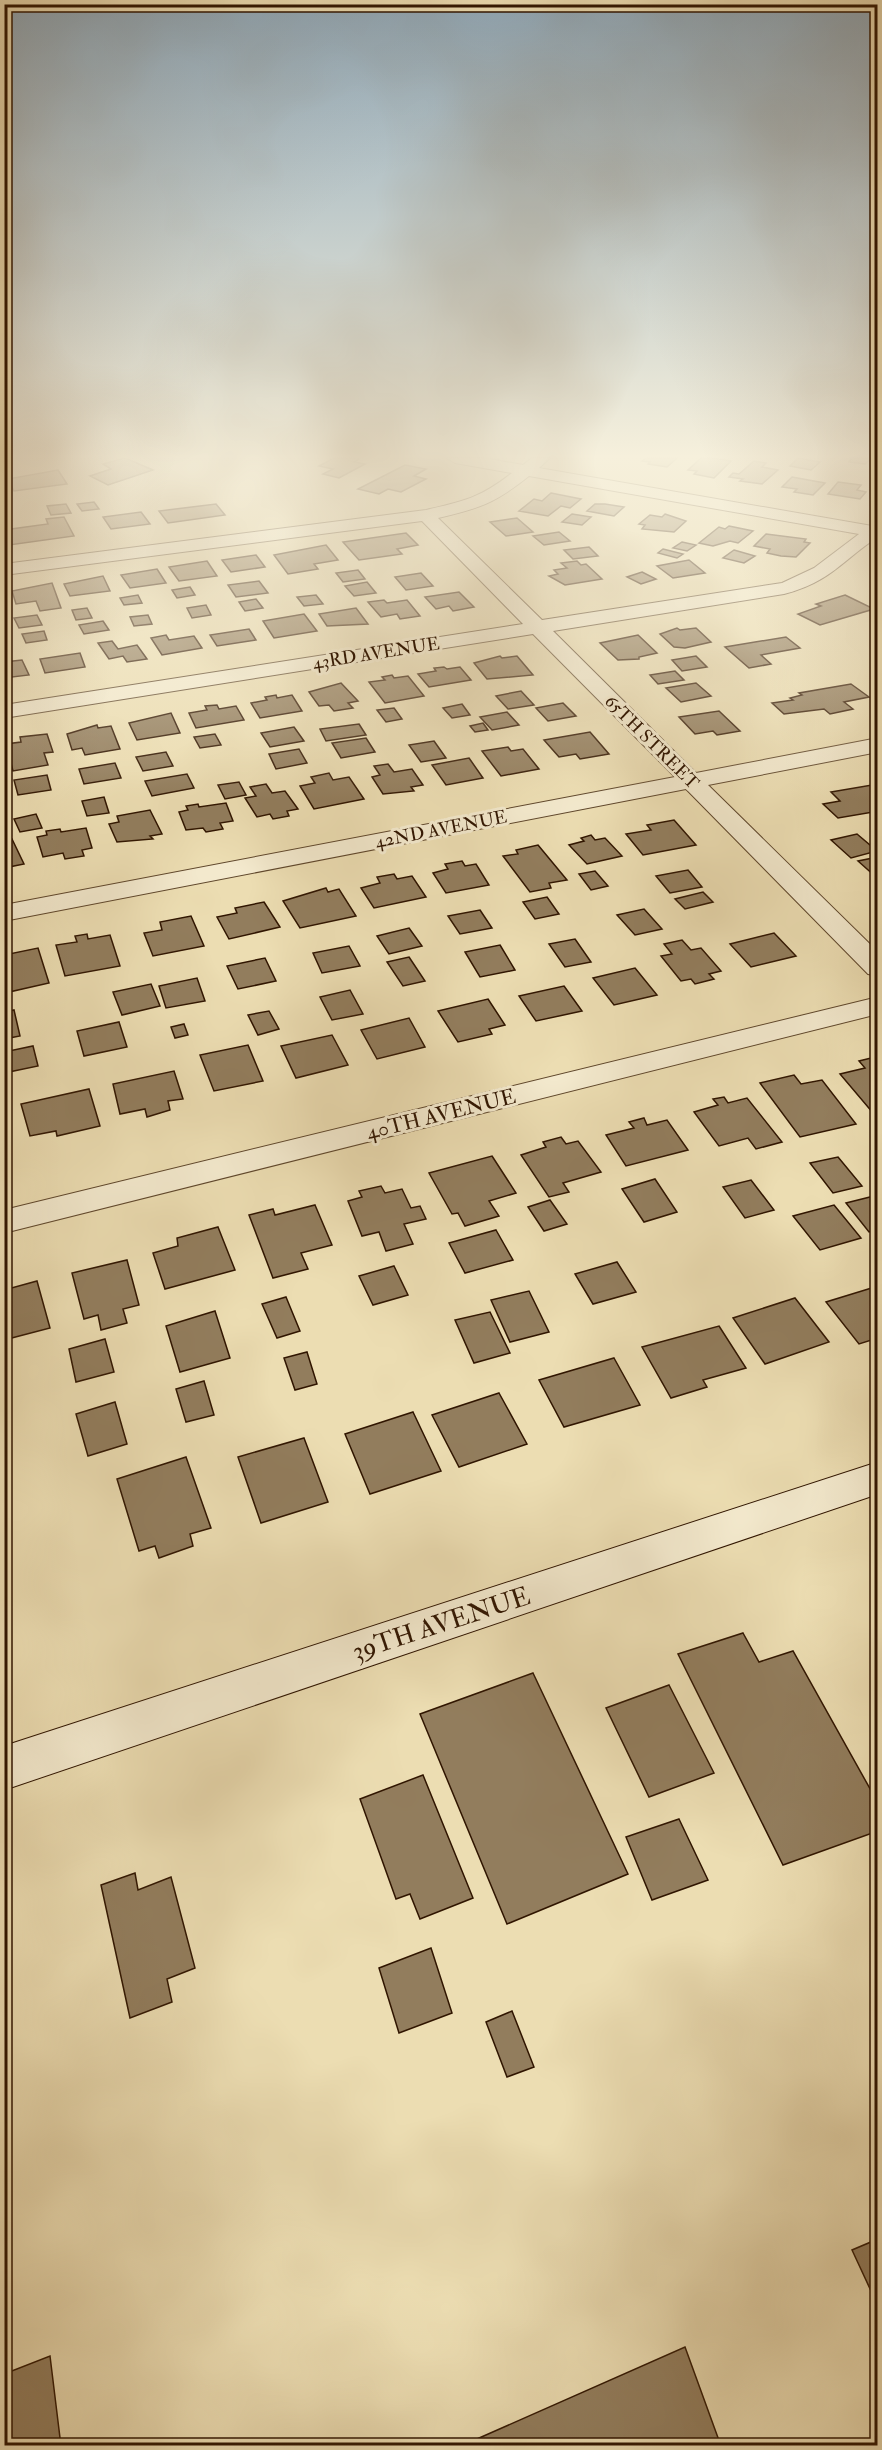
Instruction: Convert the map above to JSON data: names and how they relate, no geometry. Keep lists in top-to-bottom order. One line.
{"streets":{"street":["43RD AVENUE","65TH STREET","42ND AVENUE","40TH AVENUE","39TH AVENUE"]},"crossings":[["43RD AVENUE","65TH STREET"],["65TH STREET","42ND AVENUE"]]}
